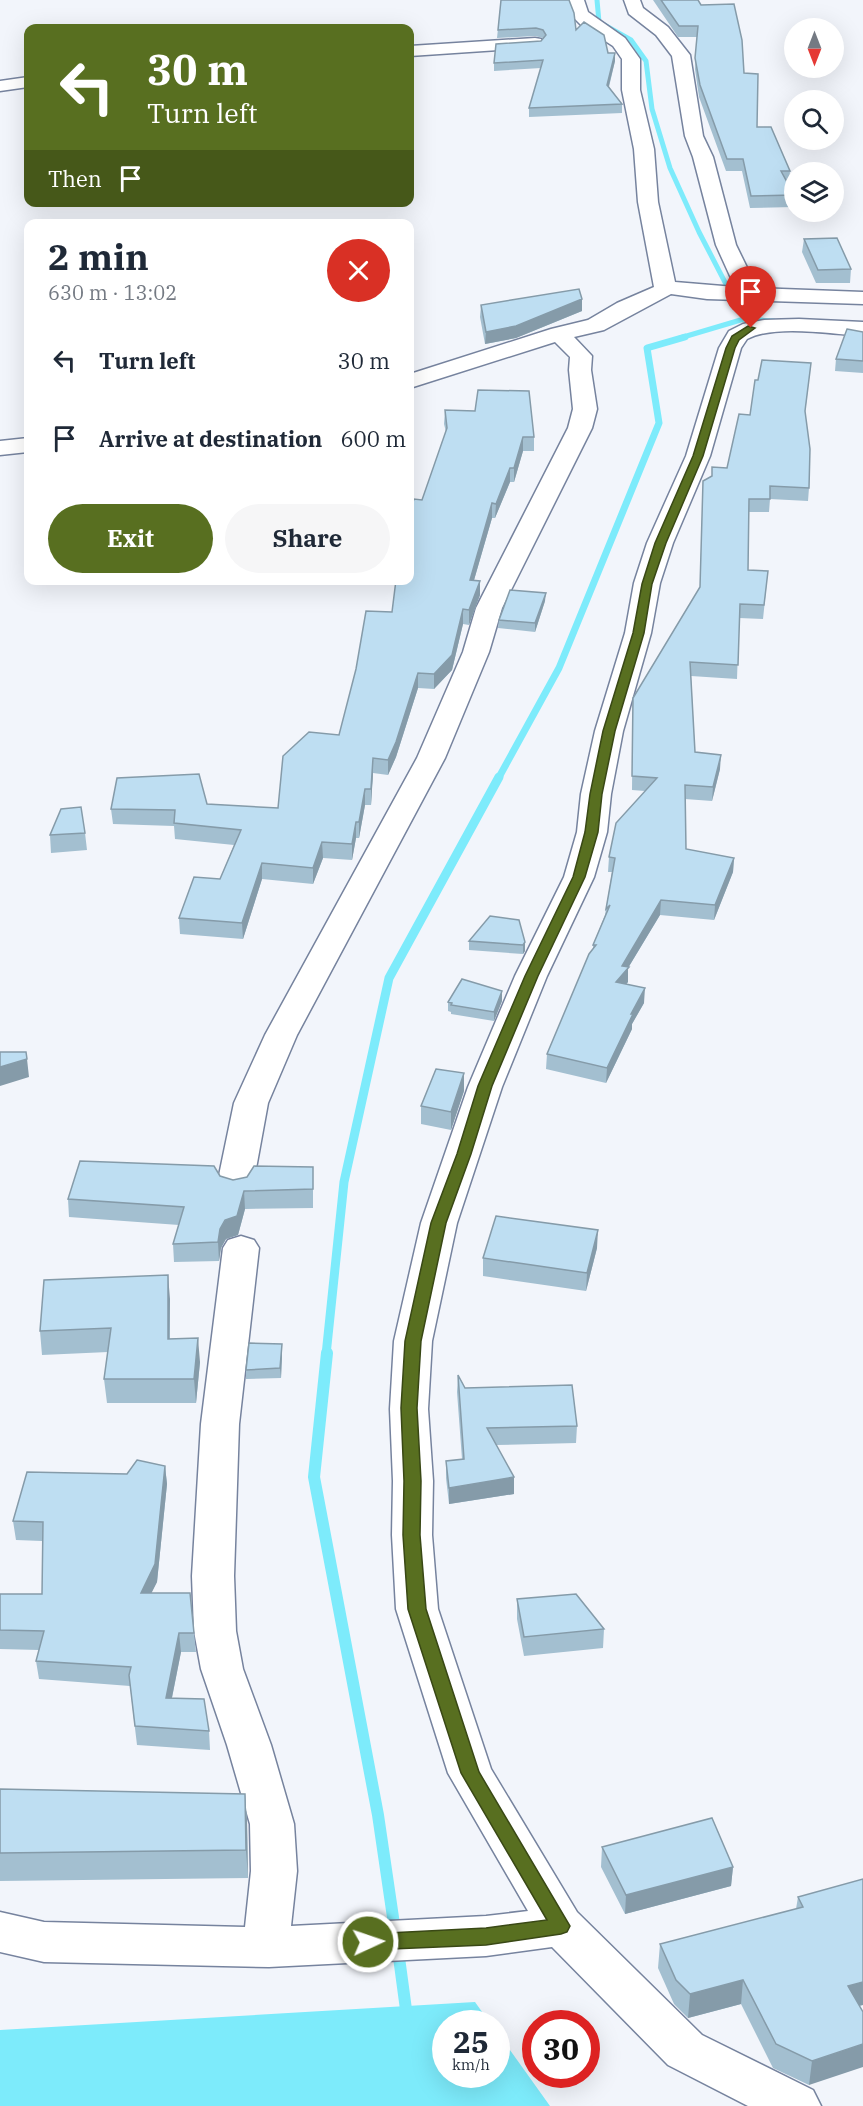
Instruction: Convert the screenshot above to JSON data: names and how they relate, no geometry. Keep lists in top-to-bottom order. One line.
{"north":"bottom","page":{"turn":["30 m","Turn left"],"then":"Then","heading":["2 min","630 m · 13:02"],"list":[{"name":"Turn left","value":"30 m"},{"name":"Arrive at destination","value":"600 m"}],"buttons":["Exit","Share"],"speed":"25 km/h","limit":"30"}}
